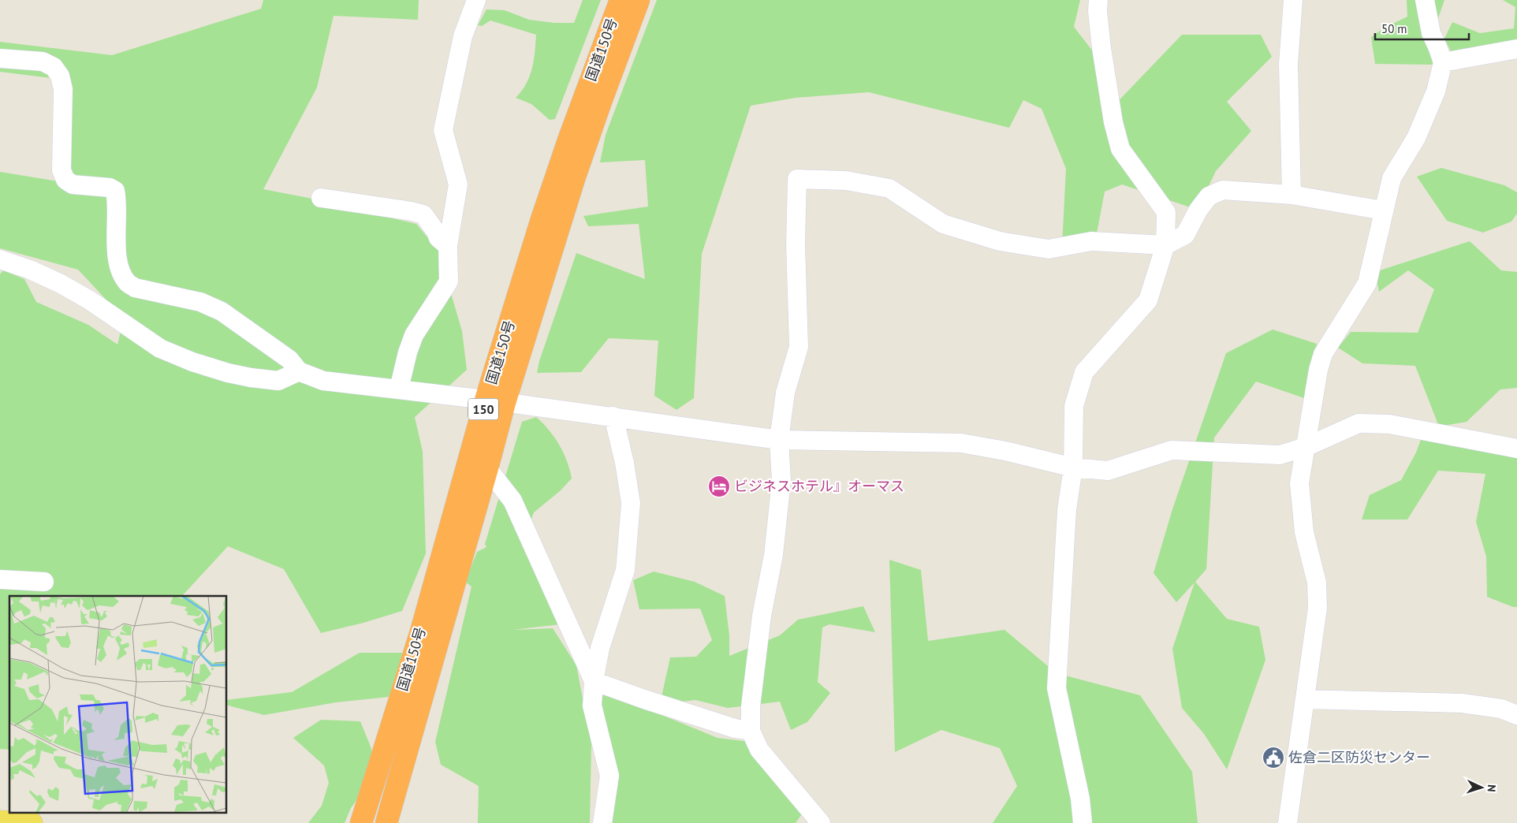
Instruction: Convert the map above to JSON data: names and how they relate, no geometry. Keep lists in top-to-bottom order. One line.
{"streets":{"highway":["国道150号","150"]},"places":{"hotel":["ビジネスホテル』オーマス"],"public building":["佐倉二区防災センター"]},"scale_bar":"50 m","north":"right"}
